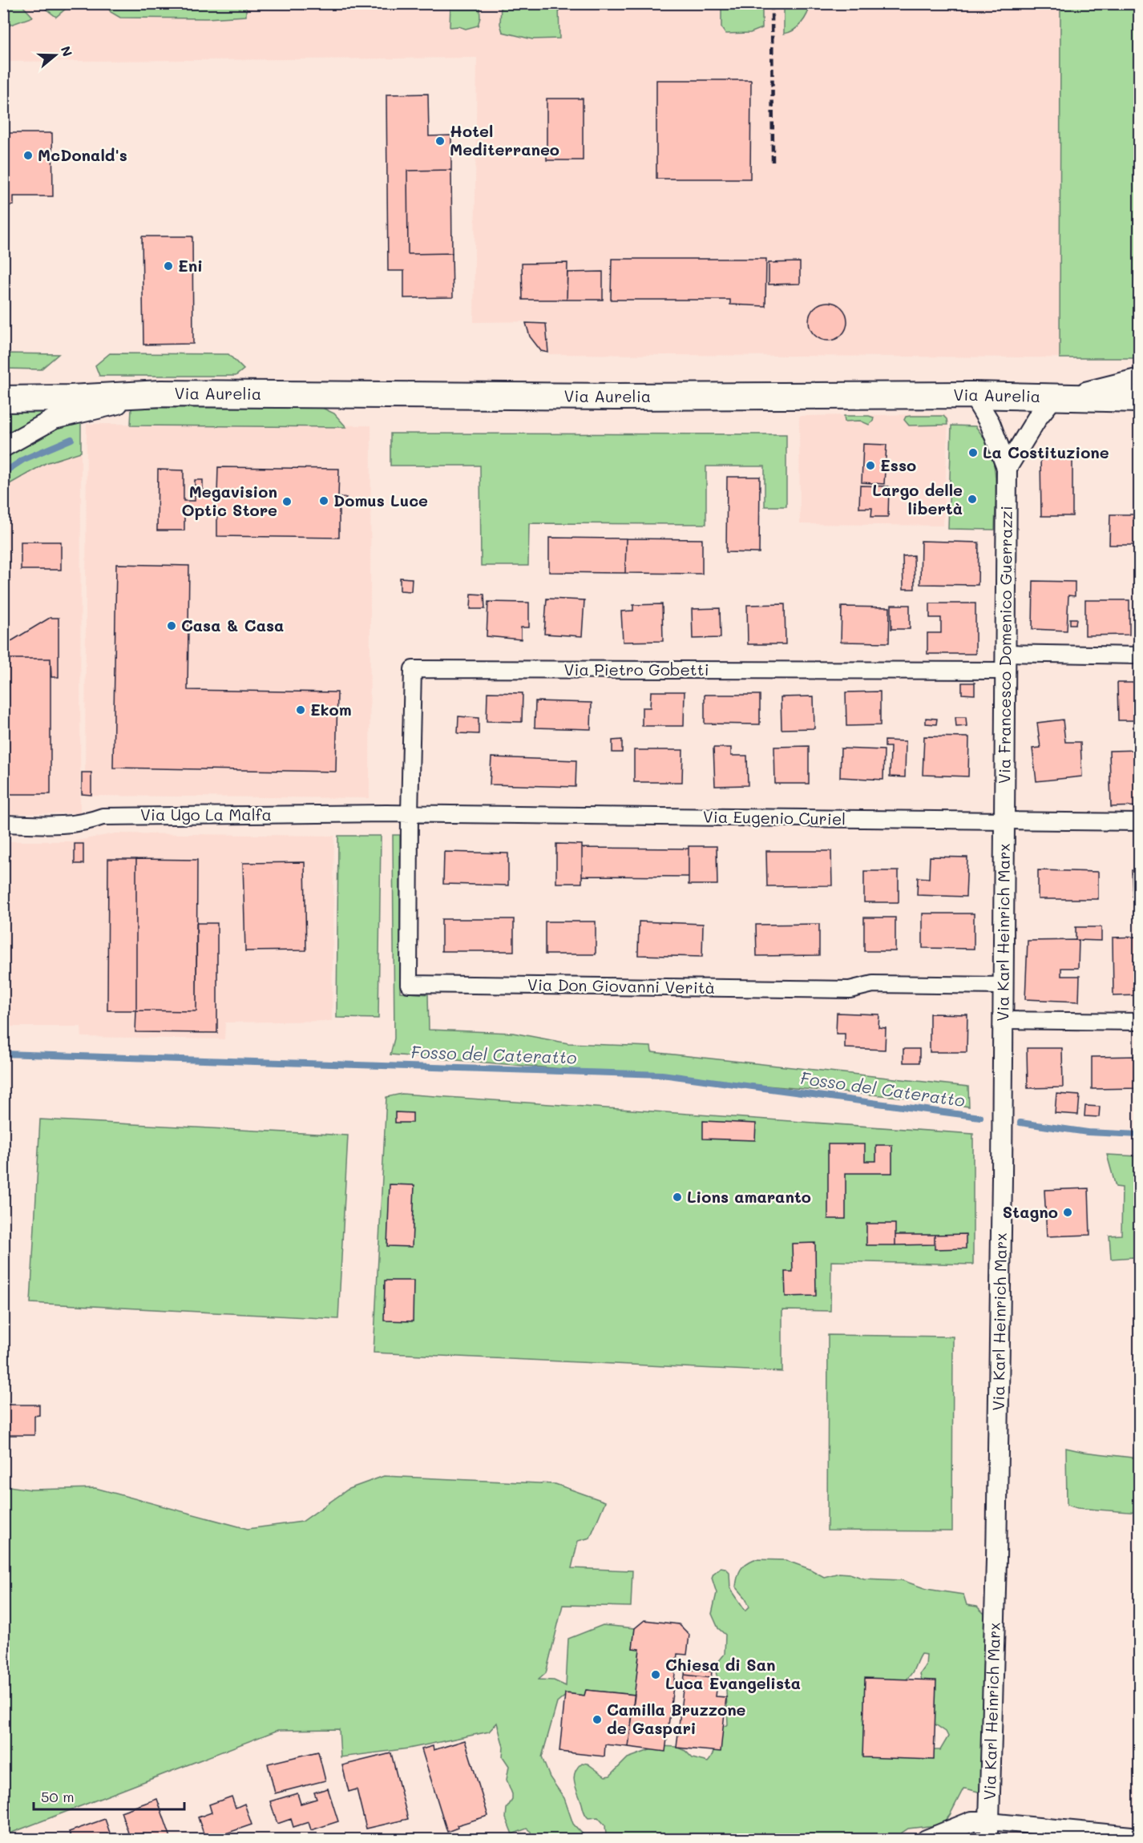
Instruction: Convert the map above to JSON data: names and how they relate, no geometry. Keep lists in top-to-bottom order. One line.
{"streets":{"main road":["Via Aurelia"],"street":["Via Francesco Domenico Guerrazzi","Via Pietro Gobetti","Via Ugo La Malfa","Via Eugenio Curiel","Via Karl Heinrich Marx","Via Don Giovanni Verità"]},"crossings":[["Via Aurelia","Via Francesco Domenico Guerrazzi"],["Via Francesco Domenico Guerrazzi","Via Pietro Gobetti"],["Via Francesco Domenico Guerrazzi","Via Eugenio Curiel"],["Via Francesco Domenico Guerrazzi","Via Karl Heinrich Marx"],["Via Pietro Gobetti","Via Ugo La Malfa"],["Via Pietro Gobetti","Via Eugenio Curiel"],["Via Pietro Gobetti","Via Don Giovanni Verità"],["Via Ugo La Malfa","Via Eugenio Curiel"],["Via Ugo La Malfa","Via Don Giovanni Verità"],["Via Eugenio Curiel","Via Karl Heinrich Marx"],["Via Eugenio Curiel","Via Don Giovanni Verità"],["Via Karl Heinrich Marx","Via Don Giovanni Verità"]],"water":["Fosso del Cateratto"],"places":["Hotel Mediterraneo","McDonald's","Eni","La Costituzione","Esso","Largo delle libertà","Domus Luce","Megavision Optic Store","Casa & Casa","Ekom","Lions amaranto","Stagno","Chiesa di San Luca Evangelista","Camilla Bruzzone de Gaspari"],"scale_bar":"50 m","north":"right"}
